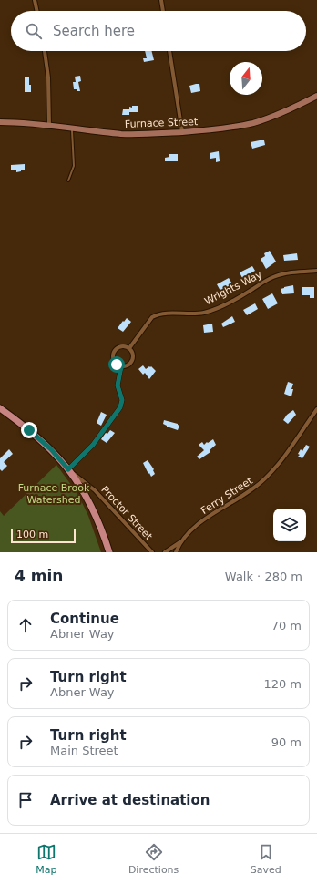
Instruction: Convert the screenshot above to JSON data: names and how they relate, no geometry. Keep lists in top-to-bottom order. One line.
{"streets":{"main road":["Furnace Street"],"street":["Wrights Way","Ferry Street","Proctor Street"]},"parks":["Furnace Brook Watershed"],"scale_bar":"100 m","north":"top","page":{"search":"Search here","scale":"100 m","heading":["4 min","Walk · 280 m"],"list":[["Continue","Abner Way","70 m"],["Turn right","Abner Way","120 m"],["Turn right","Main Street","90 m"],"Arrive at destination"],"nav":["Map","Directions","Saved"]}}
